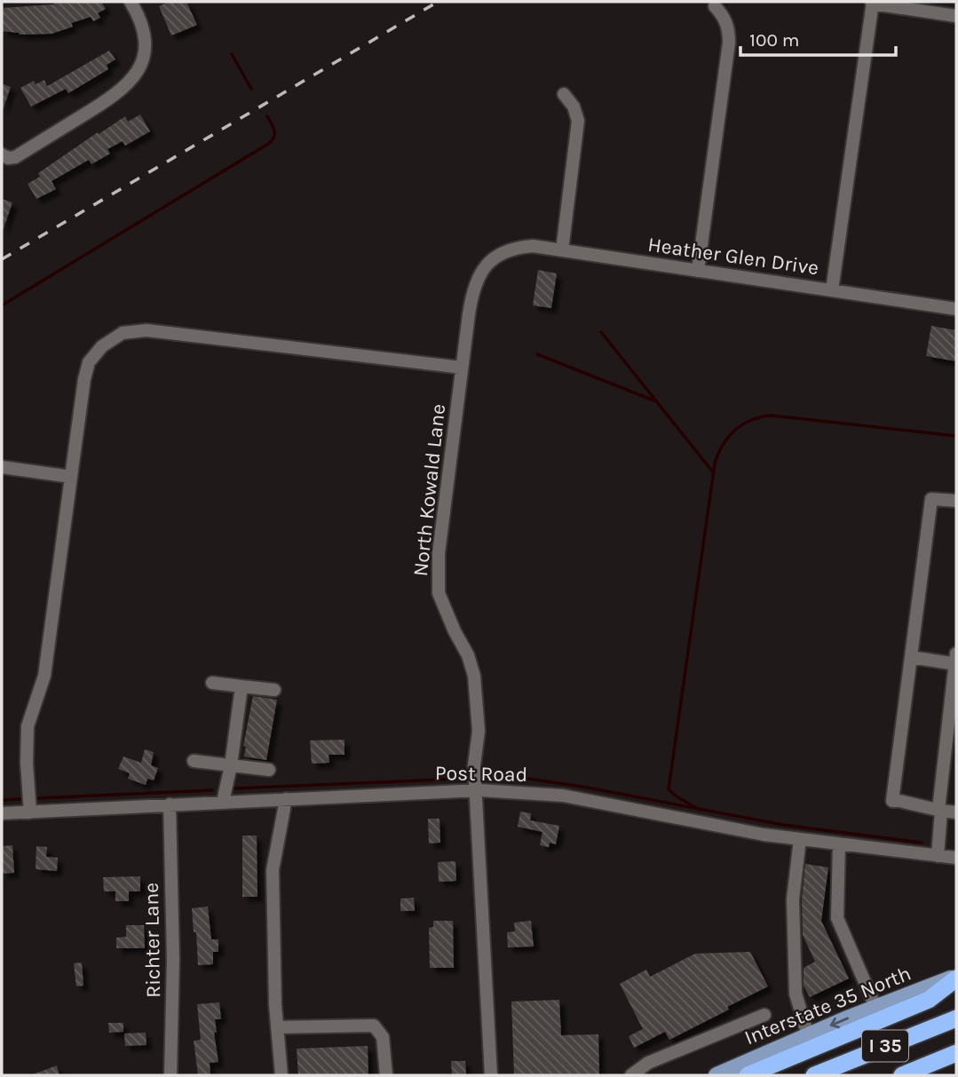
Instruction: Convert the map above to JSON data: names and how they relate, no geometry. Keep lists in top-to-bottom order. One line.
{"streets":{"highway":["I 35"],"main road":["Interstate 35 North"],"street":["Heather Glen Drive","North Kowald Lane","Post Road","Richter Lane"]},"crossings":[["Heather Glen Drive","North Kowald Lane"],["North Kowald Lane","Post Road"],["Post Road","Richter Lane"]],"scale_bar":"100 m"}
